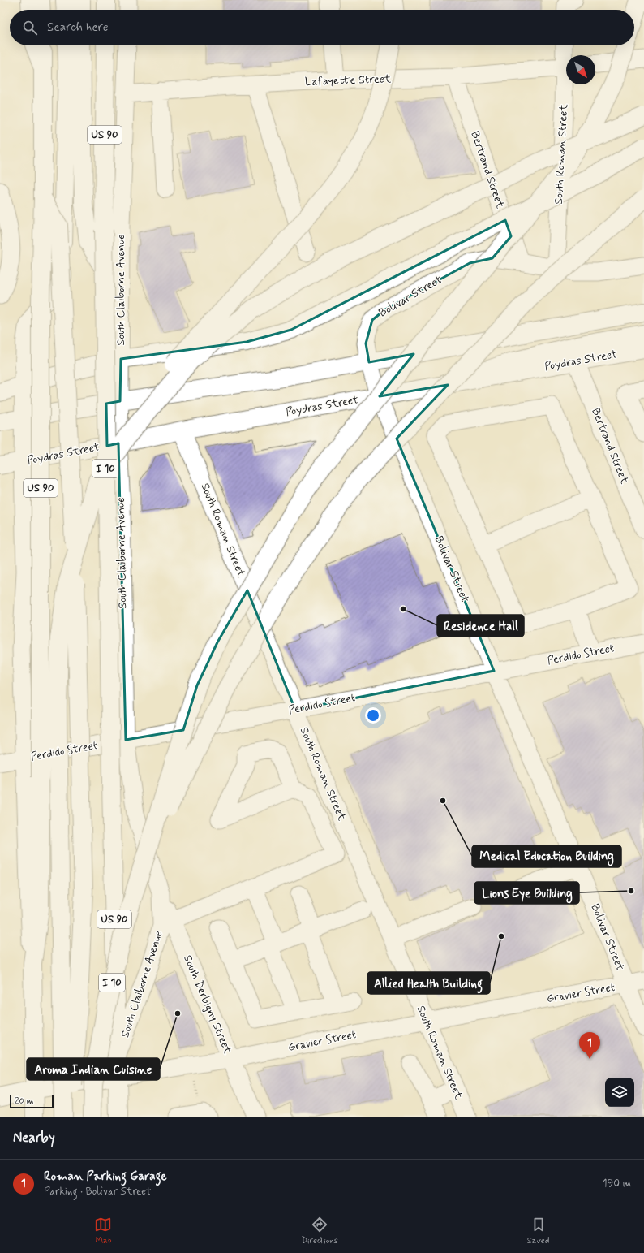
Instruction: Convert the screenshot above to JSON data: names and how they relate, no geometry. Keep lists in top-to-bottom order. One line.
{"streets":{"main road":["US 90","South Claiborne Avenue","Poydras Street","I 10"],"street":["Lafayette Street","South Roman Street","Bertrand Street","Bolivar Street","Perdido Street","Gravier Street","South Derbigny Street"]},"crossings":[["Lafayette Street","Bertrand Street"],["Lafayette Street","South Claiborne Avenue"],["US 90","Gravier Street"],["South Roman Street","Poydras Street"],["South Roman Street","Perdido Street"],["South Roman Street","Gravier Street"],["Bertrand Street","Bolivar Street"],["Bertrand Street","Poydras Street"],["South Claiborne Avenue","Poydras Street"],["South Claiborne Avenue","I 10"],["South Claiborne Avenue","Perdido Street"],["South Claiborne Avenue","Gravier Street"],["South Claiborne Avenue","South Derbigny Street"],["Bolivar Street","Poydras Street"],["Bolivar Street","Perdido Street"],["Bolivar Street","Gravier Street"],["Poydras Street","I 10"],["Gravier Street","South Derbigny Street"]],"places":["Residence Hall","Medical Education Building","Lions Eye Building","Allied Health Building","Aroma Indian Cuisine"],"scale_bar":"20 m","north":"bottom right","page":{"search":"Search here","pins":"1","scale":"20 m","heading":"Nearby","list":[{"mark":"1","name":"Roman Parking Garage","note":"Parking · Bolivar Street","value":"190 m"}],"nav":["Map","Directions","Saved"]}}
